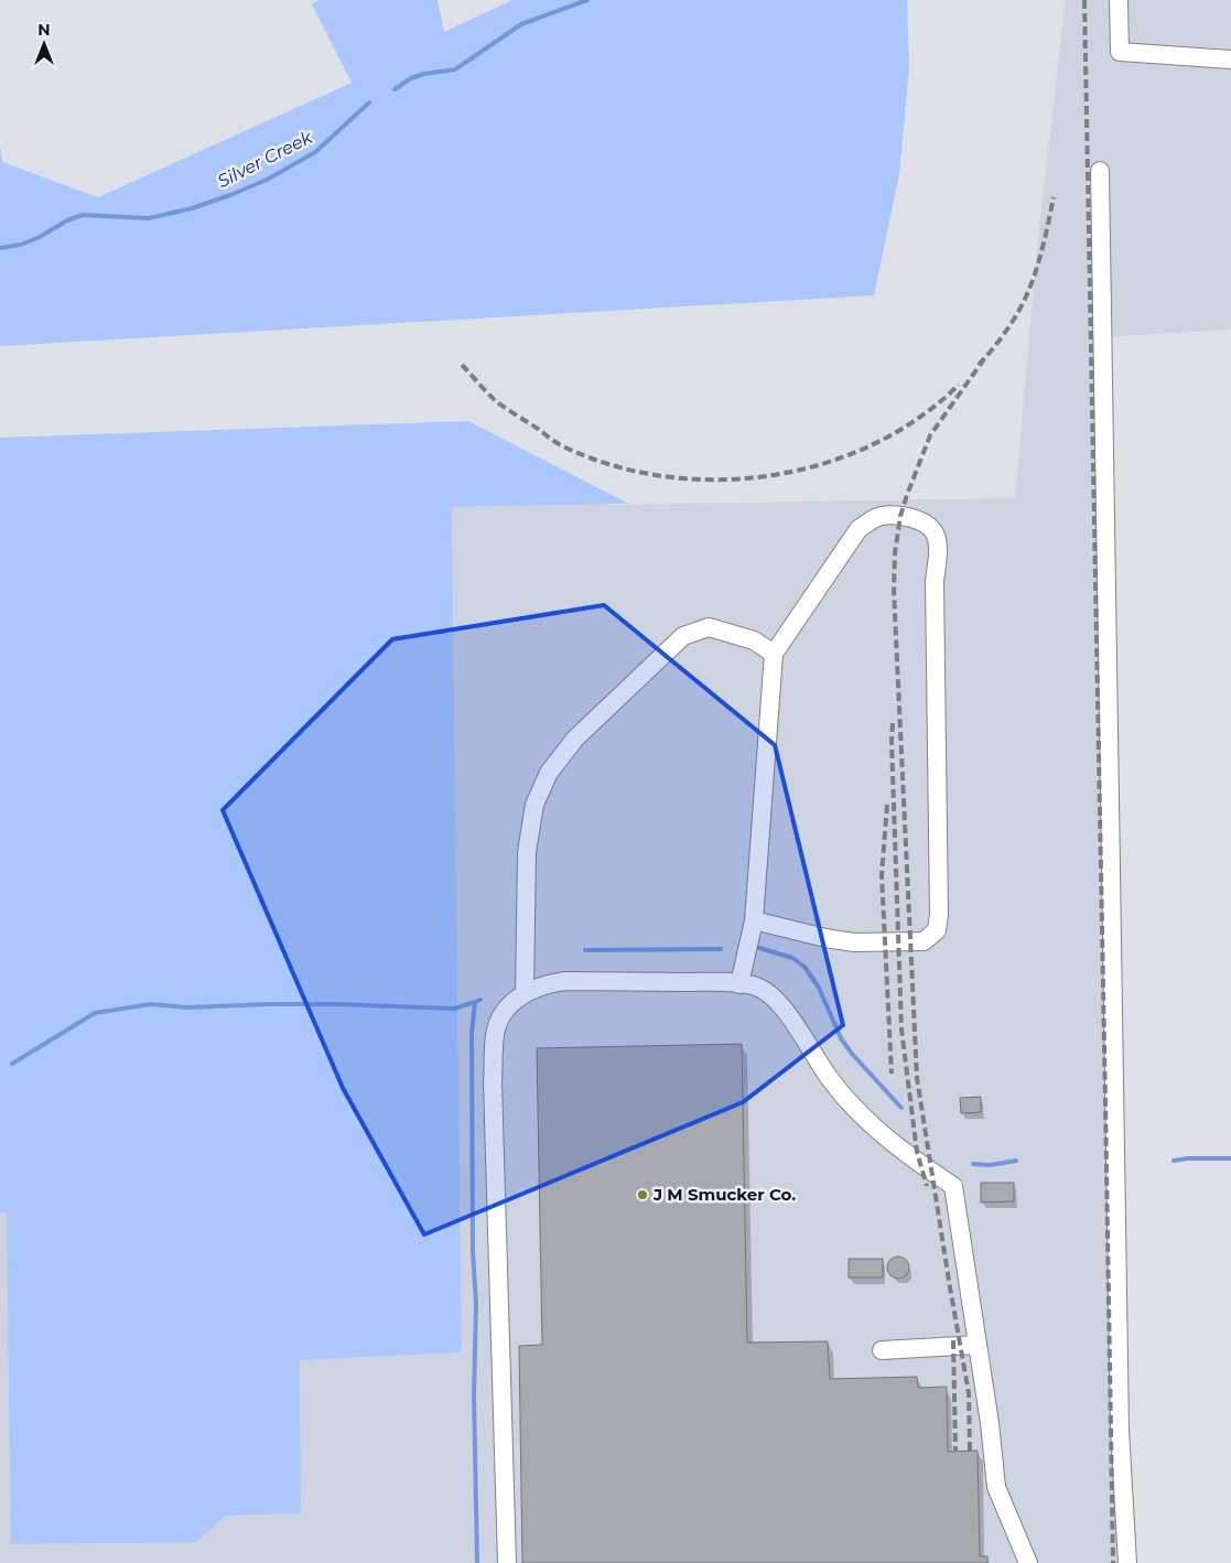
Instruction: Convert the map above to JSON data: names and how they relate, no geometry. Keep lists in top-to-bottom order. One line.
{"water":["Silver Creek"],"places":["J M Smucker Co."],"north":"top"}
